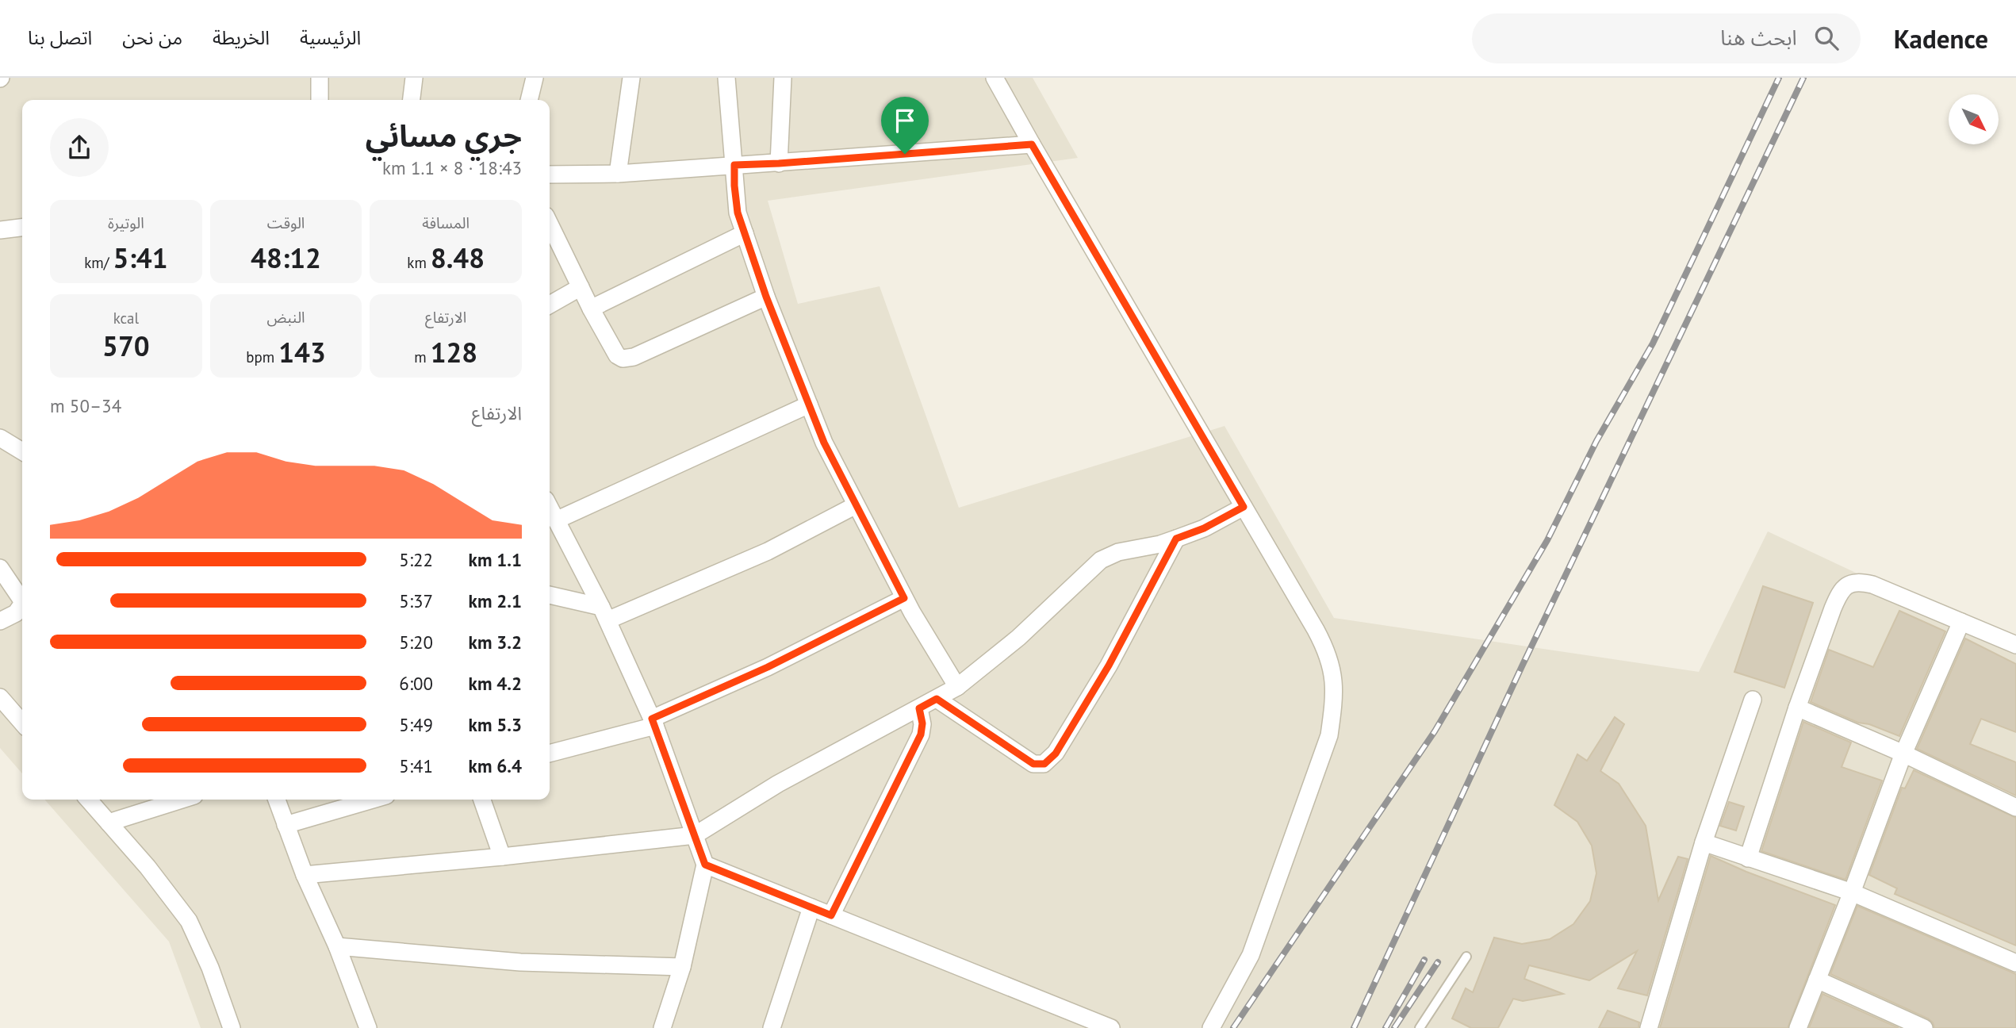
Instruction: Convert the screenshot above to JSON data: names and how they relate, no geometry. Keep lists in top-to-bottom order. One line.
{"north":"bottom right","page":{"header":"Kadence","search":"ابحث هنا","nav":["الرئيسية","الخريطة","من نحن","اتصل بنا"],"heading":["جري مسائي","18:43 · 8 × 1.1 km"],"stats":[["المسافة","8.48 km"],["الوقت","48:12"],["الوتيرة","5:41 /km"],["الارتفاع","128 m"],["النبض","143 bpm"],["kcal","570"]],"chart":["الارتفاع","34–50 m"],"list":[{"name":"1.1 km","note":"5:22"},{"name":"2.1 km","note":"5:37"},{"name":"3.2 km","note":"5:20"},{"name":"4.2 km","note":"6:00"},{"name":"5.3 km","note":"5:49"},{"name":"6.4 km","note":"5:41"}]}}
